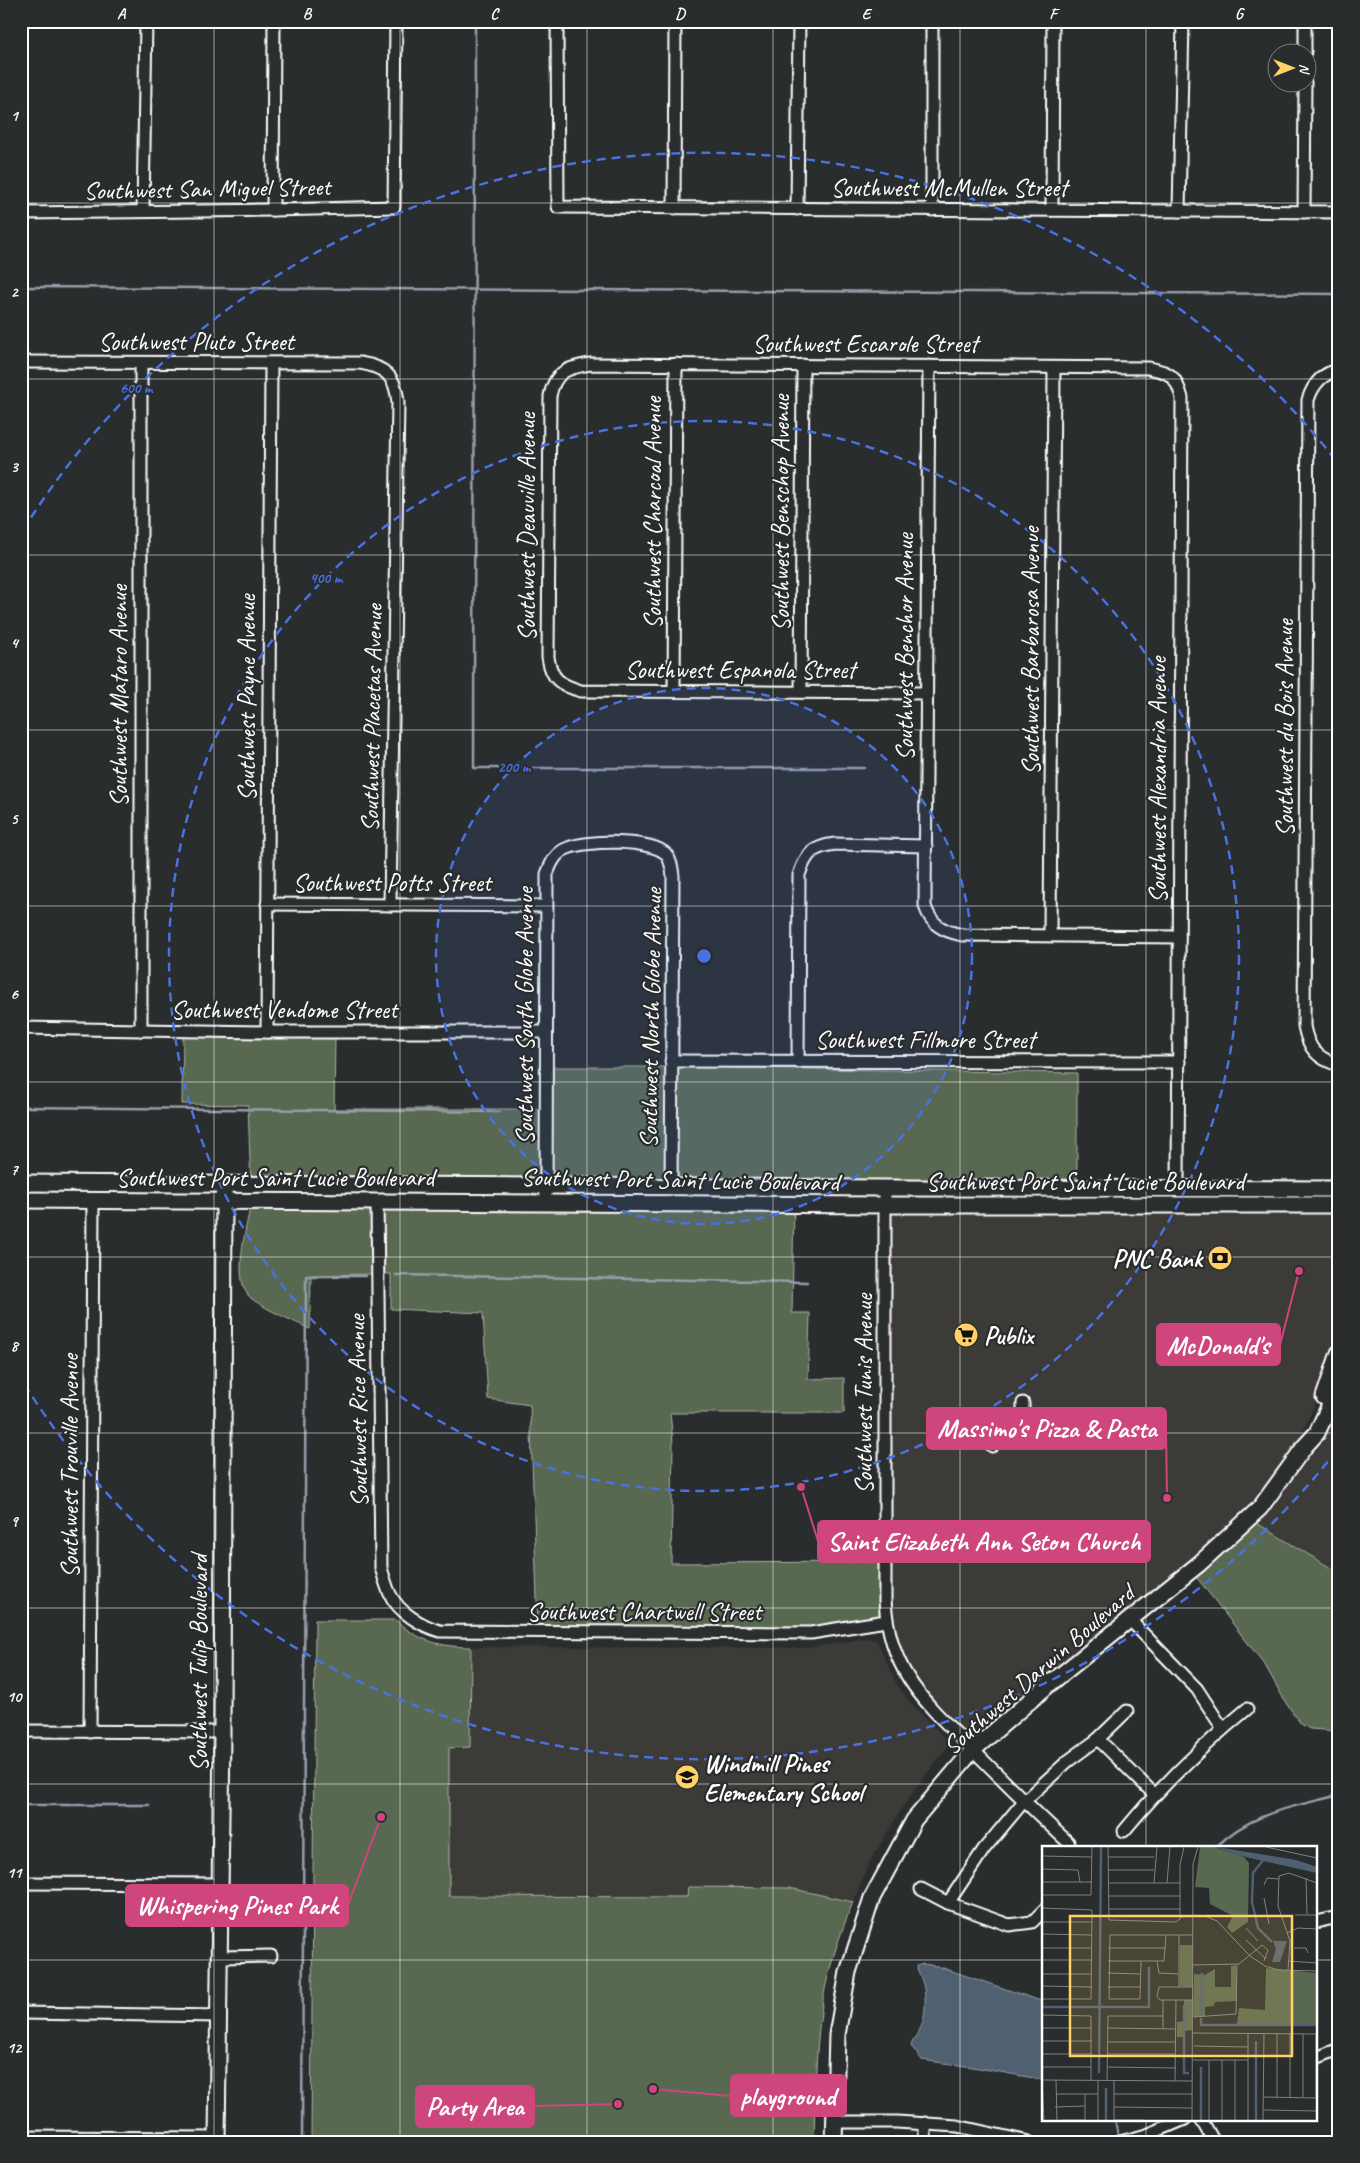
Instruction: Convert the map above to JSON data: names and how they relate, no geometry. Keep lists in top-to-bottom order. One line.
{"streets":{"main road":["Southwest Port Saint Lucie Boulevard","Southwest Tulip Boulevard","Southwest Darwin Boulevard"],"street":["Southwest McMullen Street","Southwest San Miguel Street","Southwest Pluto Street","Southwest Escarole Street","Southwest Charcoal Avenue","Southwest Benschop Avenue","Southwest Deauville Avenue","Southwest Benchor Avenue","Southwest Barbarosa Avenue","Southwest Espanola Street","Southwest Mataro Avenue","Southwest Payne Avenue","Southwest Placetas Avenue","Southwest du Bois Avenue","Southwest Alexandria Avenue","Southwest Potts Street","Southwest Vendome Street","Southwest South Globe Avenue","Southwest North Globe Avenue","Southwest Fillmore Street","Southwest Tunis Avenue","Southwest Rice Avenue","Southwest Trouville Avenue","Southwest Chartwell Street"]},"crossings":[["Southwest Pluto Street","Southwest Mataro Avenue"],["Southwest Pluto Street","Southwest Payne Avenue"],["Southwest Pluto Street","Southwest Placetas Avenue"],["Southwest Escarole Street","Southwest Charcoal Avenue"],["Southwest Escarole Street","Southwest Benschop Avenue"],["Southwest Escarole Street","Southwest Deauville Avenue"],["Southwest Escarole Street","Southwest Benchor Avenue"],["Southwest Escarole Street","Southwest Barbarosa Avenue"],["Southwest Escarole Street","Southwest Alexandria Avenue"],["Southwest Charcoal Avenue","Southwest Espanola Street"],["Southwest Benschop Avenue","Southwest Espanola Street"],["Southwest Deauville Avenue","Southwest Espanola Street"],["Southwest Benchor Avenue","Southwest Barbarosa Avenue"],["Southwest Benchor Avenue","Southwest Espanola Street"],["Southwest Mataro Avenue","Southwest Vendome Street"],["Southwest Payne Avenue","Southwest Potts Street"],["Southwest Payne Avenue","Southwest Vendome Street"],["Southwest Placetas Avenue","Southwest Potts Street"],["Southwest Alexandria Avenue","Southwest Fillmore Street"],["Southwest Alexandria Avenue","Southwest Port Saint Lucie Boulevard"],["Southwest Potts Street","Southwest South Globe Avenue"],["Southwest Vendome Street","Southwest South Globe Avenue"],["Southwest South Globe Avenue","Southwest North Globe Avenue"],["Southwest South Globe Avenue","Southwest Port Saint Lucie Boulevard"],["Southwest North Globe Avenue","Southwest Fillmore Street"],["Southwest North Globe Avenue","Southwest Port Saint Lucie Boulevard"],["Southwest Port Saint Lucie Boulevard","Southwest Tunis Avenue"],["Southwest Port Saint Lucie Boulevard","Southwest Rice Avenue"],["Southwest Port Saint Lucie Boulevard","Southwest Trouville Avenue"],["Southwest Port Saint Lucie Boulevard","Southwest Tulip Boulevard"],["Southwest Tunis Avenue","Southwest Chartwell Street"],["Southwest Tunis Avenue","Southwest Darwin Boulevard"],["Southwest Rice Avenue","Southwest Chartwell Street"]],"places":{"bank":["PNC Bank"],"other":["McDonald's","Saint Elizabeth Ann Seton Church","Massimo's Pizza & Pasta","Whispering Pines Park","playground","Party Area"],"supermarket":["Publix"],"school or university":["Windmill Pines Elementary School"]},"north":"right","grid":{"columns":["A","B","C","D","E","F","G"],"rows":["1","2","3","4","5","6","7","8","9","10","11","12"]},"rings":["600 m","400 m","200 m"]}
